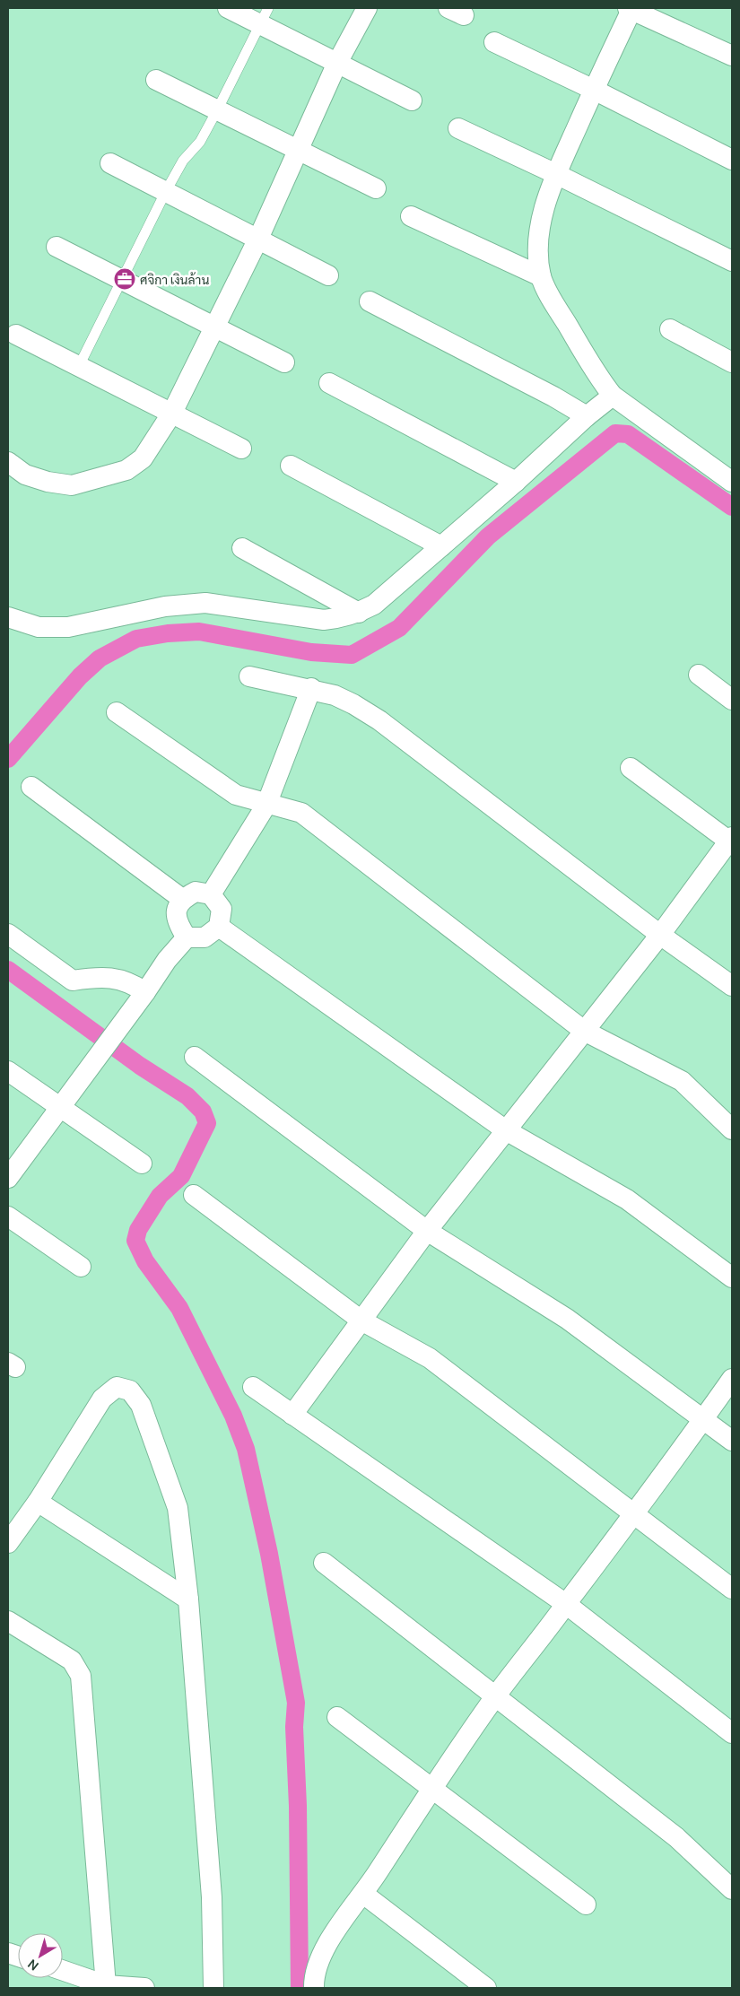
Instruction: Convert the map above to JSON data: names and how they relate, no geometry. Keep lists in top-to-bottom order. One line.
{"places":{"office":["ศจิกา เงินล้าน"]},"north":"bottom left"}
